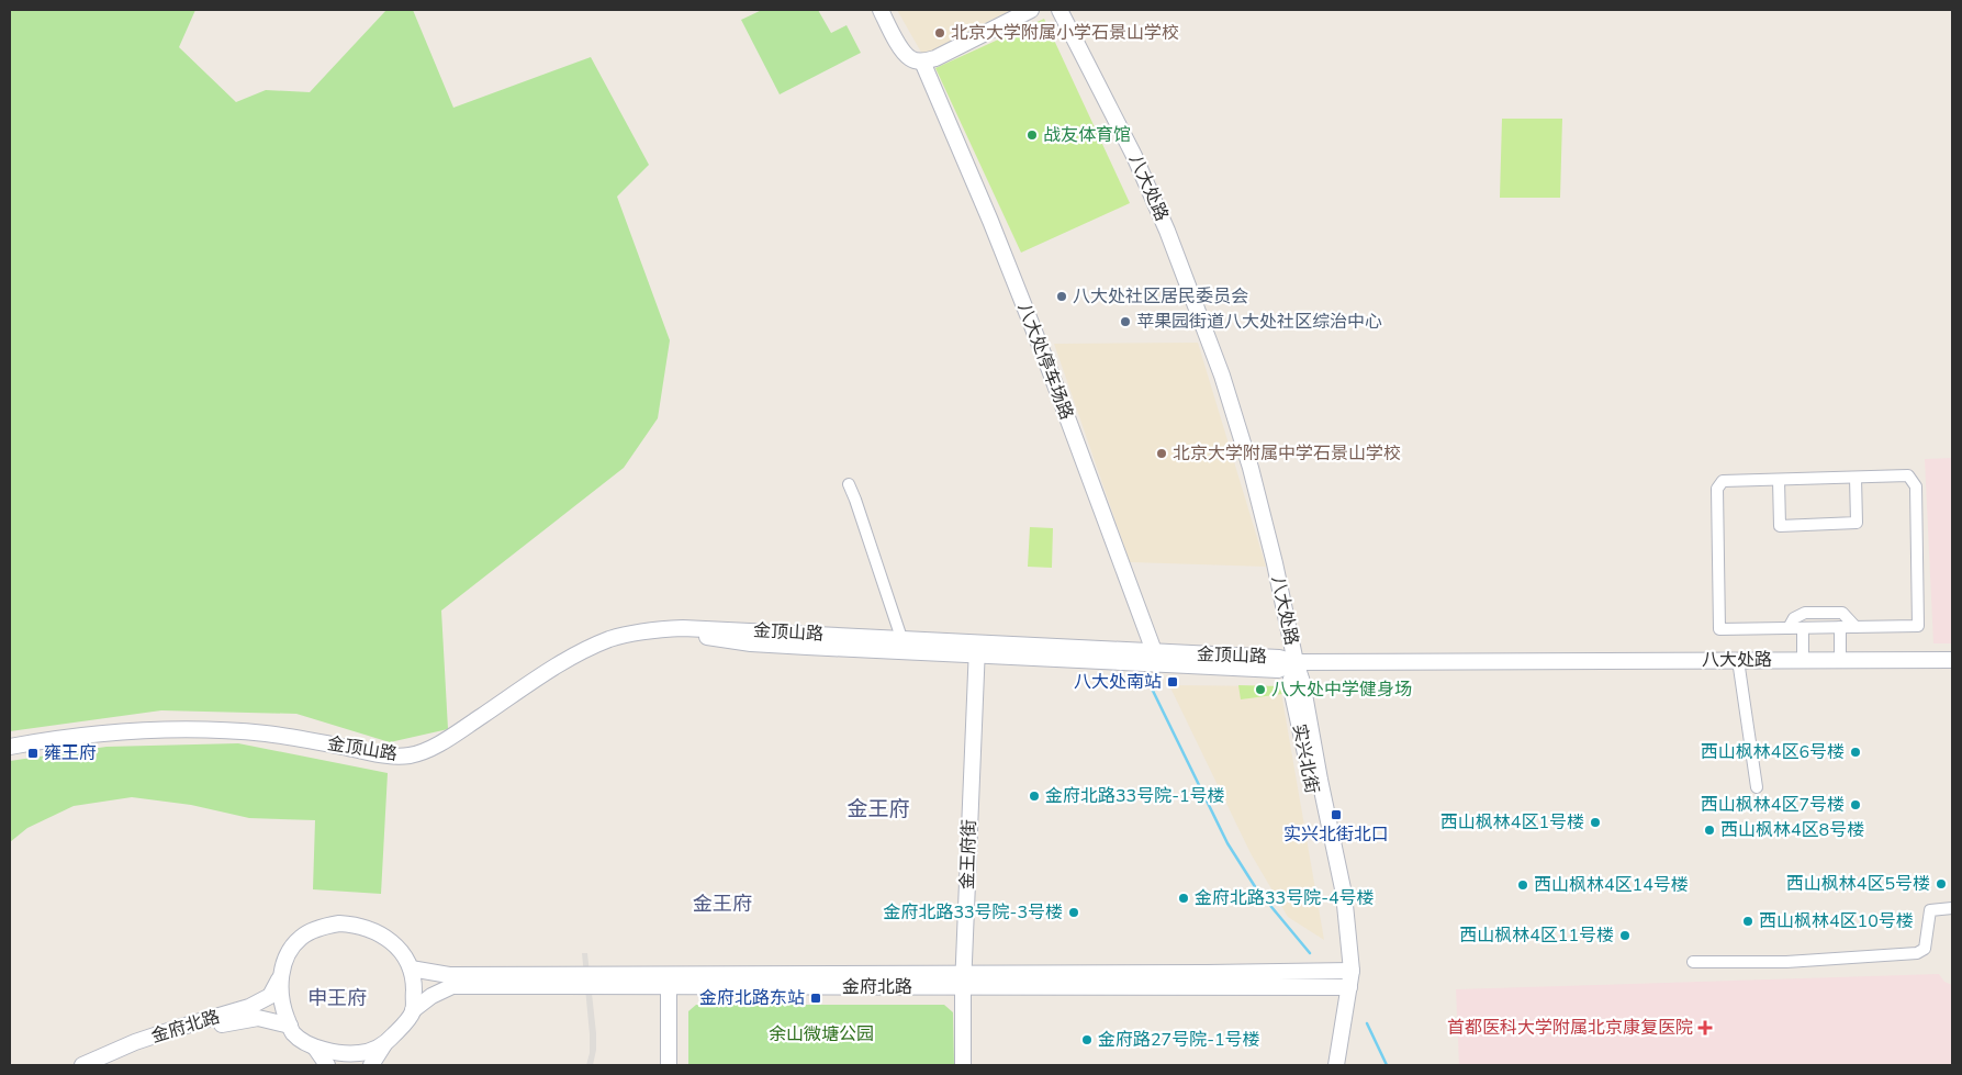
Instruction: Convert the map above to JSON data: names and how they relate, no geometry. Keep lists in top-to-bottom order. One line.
{"streets":{"street":["八大处路","八大处停车场路","金顶山路","实兴北街","金王府街","金府北路"]},"crossings":[["八大处路","金顶山路"],["八大处路","实兴北街"],["八大处停车场路","金顶山路"],["金顶山路","实兴北街"],["金顶山路","金王府街"],["实兴北街","金府北路"],["金王府街","金府北路"]],"districts":["金王府","金王府","申王府"],"parks":["余山微塘公园"],"places":{"other":["北京大学附属小学石景山学校","战友体育馆","八大处社区居民委员会","苹果园街道八大处社区综治中心","北京大学附属中学石景山学校","八大处中学健身场","西山枫林4区6号楼","金府北路33号院-1号楼","西山枫林4区7号楼","西山枫林4区1号楼","西山枫林4区8号楼","西山枫林4区5号楼","西山枫林4区14号楼","金府北路33号院-4号楼","金府北路33号院-3号楼","西山枫林4区10号楼","西山枫林4区11号楼","金府路27号院-1号楼"],"transit":["八大处南站","雍王府","实兴北街北口","金府北路东站"],"health":["首都医科大学附属北京康复医院"]}}
